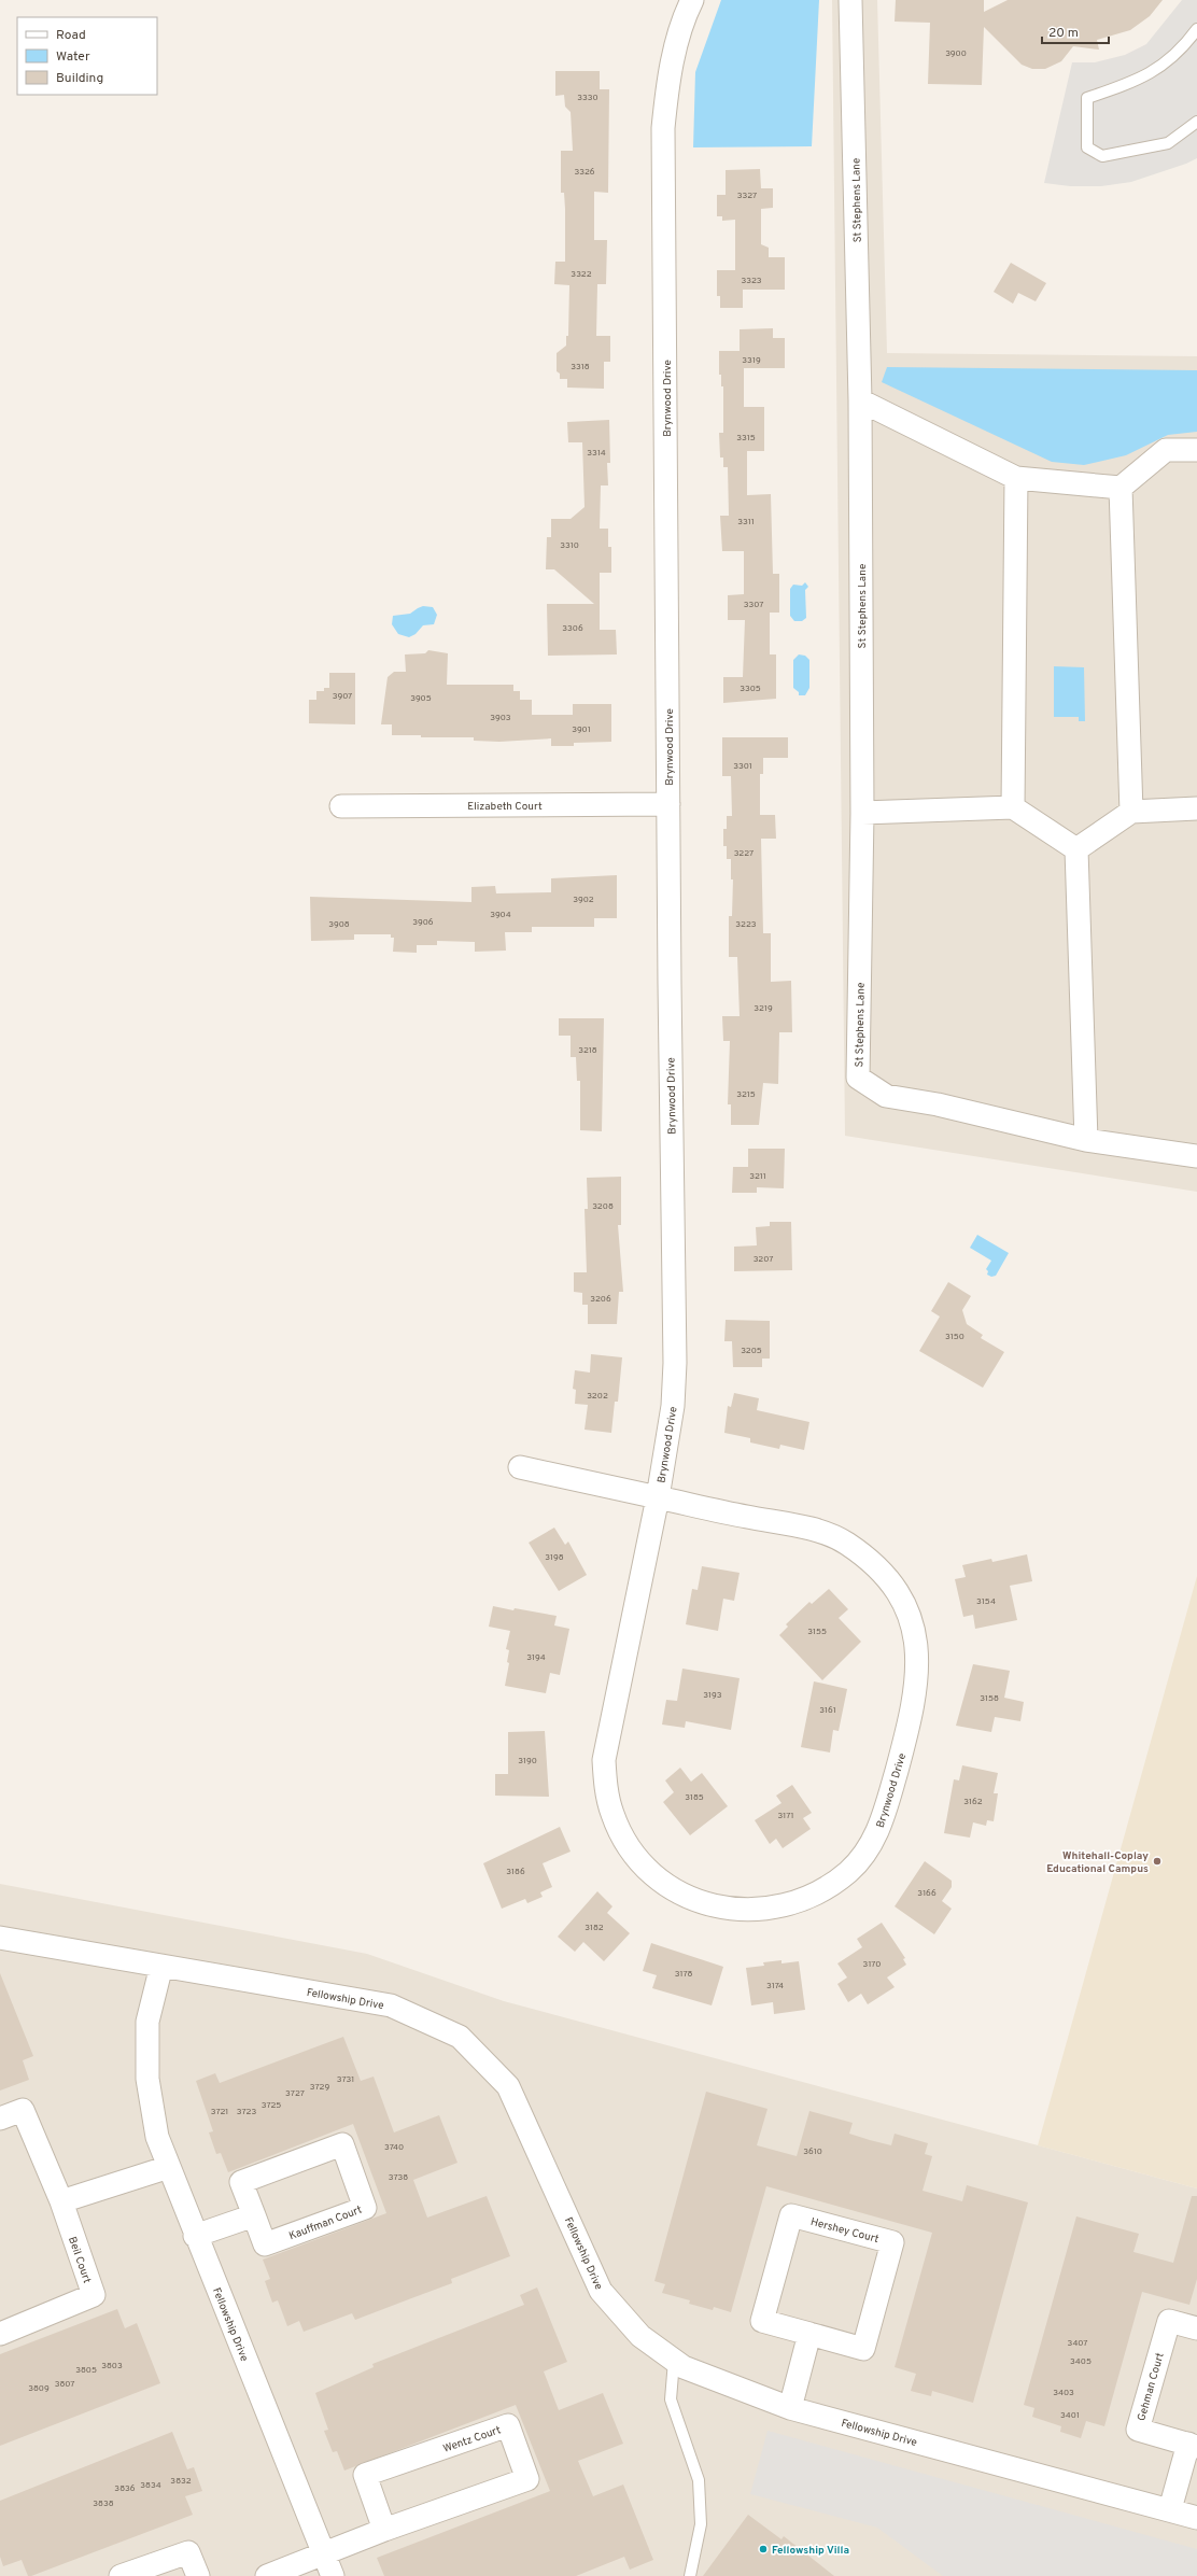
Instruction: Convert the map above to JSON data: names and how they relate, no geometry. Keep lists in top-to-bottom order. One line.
{"streets":{"street":["St Stephens Lane","Brynwood Drive","Elizabeth Court","Fellowship Drive","Kauffman Court","Hershey Court","Beil Court","Gehman Court","Wentz Court"]},"crossings":[["Brynwood Drive","Elizabeth Court"],["Fellowship Drive","Gehman Court"],["Fellowship Drive","Wentz Court"]],"places":["Whitehall-Coplay Educational Campus","Fellowship Villa"],"house_numbers":["3900","3330","3326","3327","3322","3323","3319","3318","3315","3314","3311","3310","3307","3306","3305","3907","3905","3903","3901","3301","3227","3902","3904","3906","3908","3223","3219","3218","3215","3211","3208","3207","3206","3150","3205","3202","3198","3154","3155","3194","3193","3158","3161","3190","3185","3162","3171","3186","3166","3182","3170","3178","3174","3731","3729","3727","3725","3721","3723","3740","3610","3738","3407","3405","3803","3805","3807","3809","3403","3401","3832","3834","3836","3838"],"legend":["Road","Water","Building"],"scale_bar":"20 m"}
